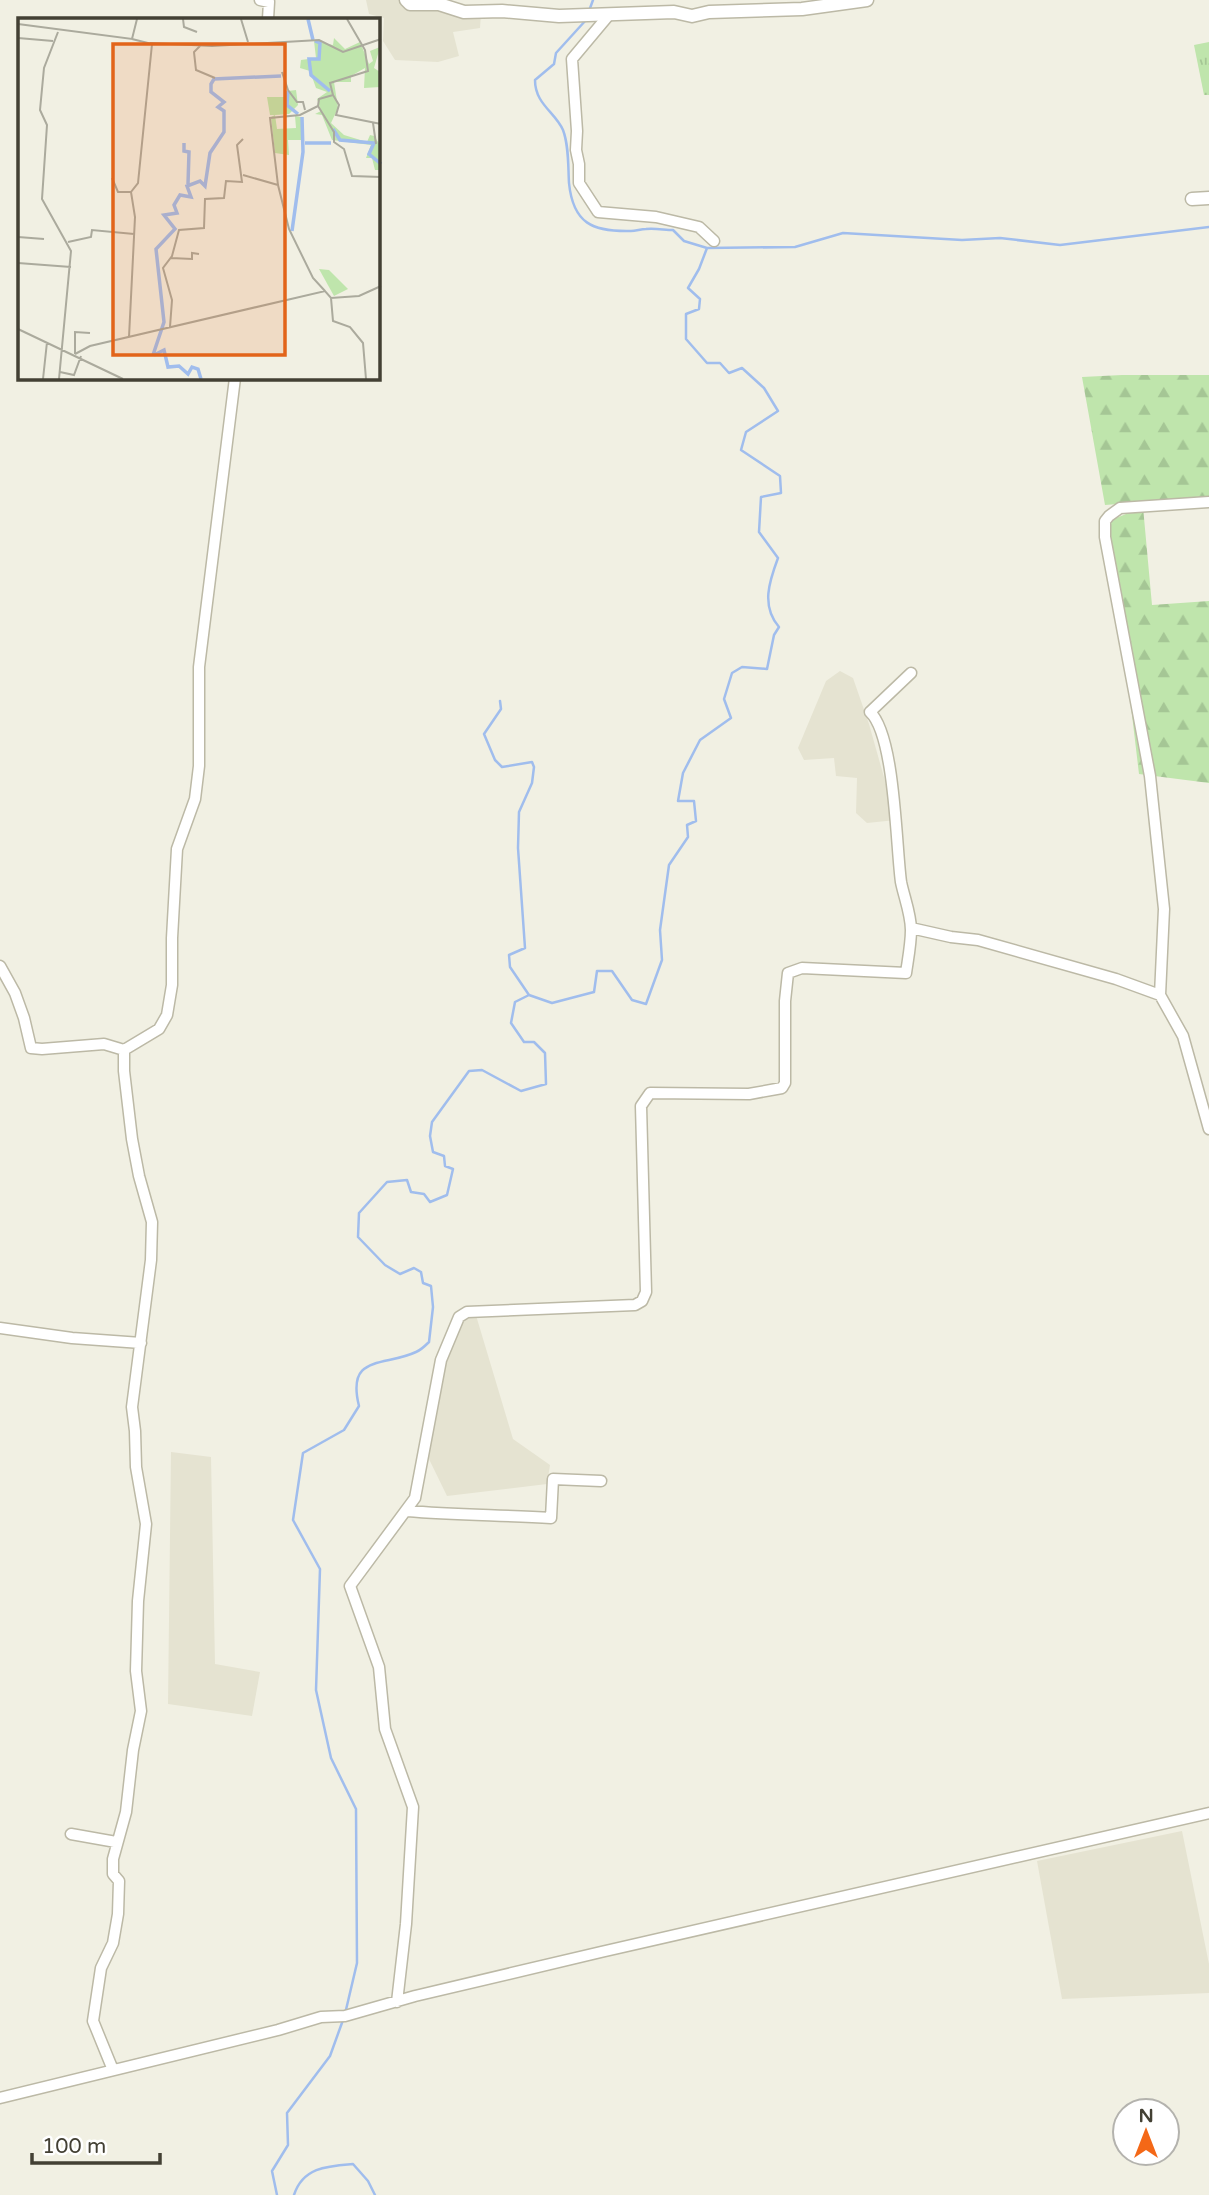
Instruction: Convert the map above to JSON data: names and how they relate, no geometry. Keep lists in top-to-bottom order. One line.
{"scale_bar":"100 m","north":"top"}
